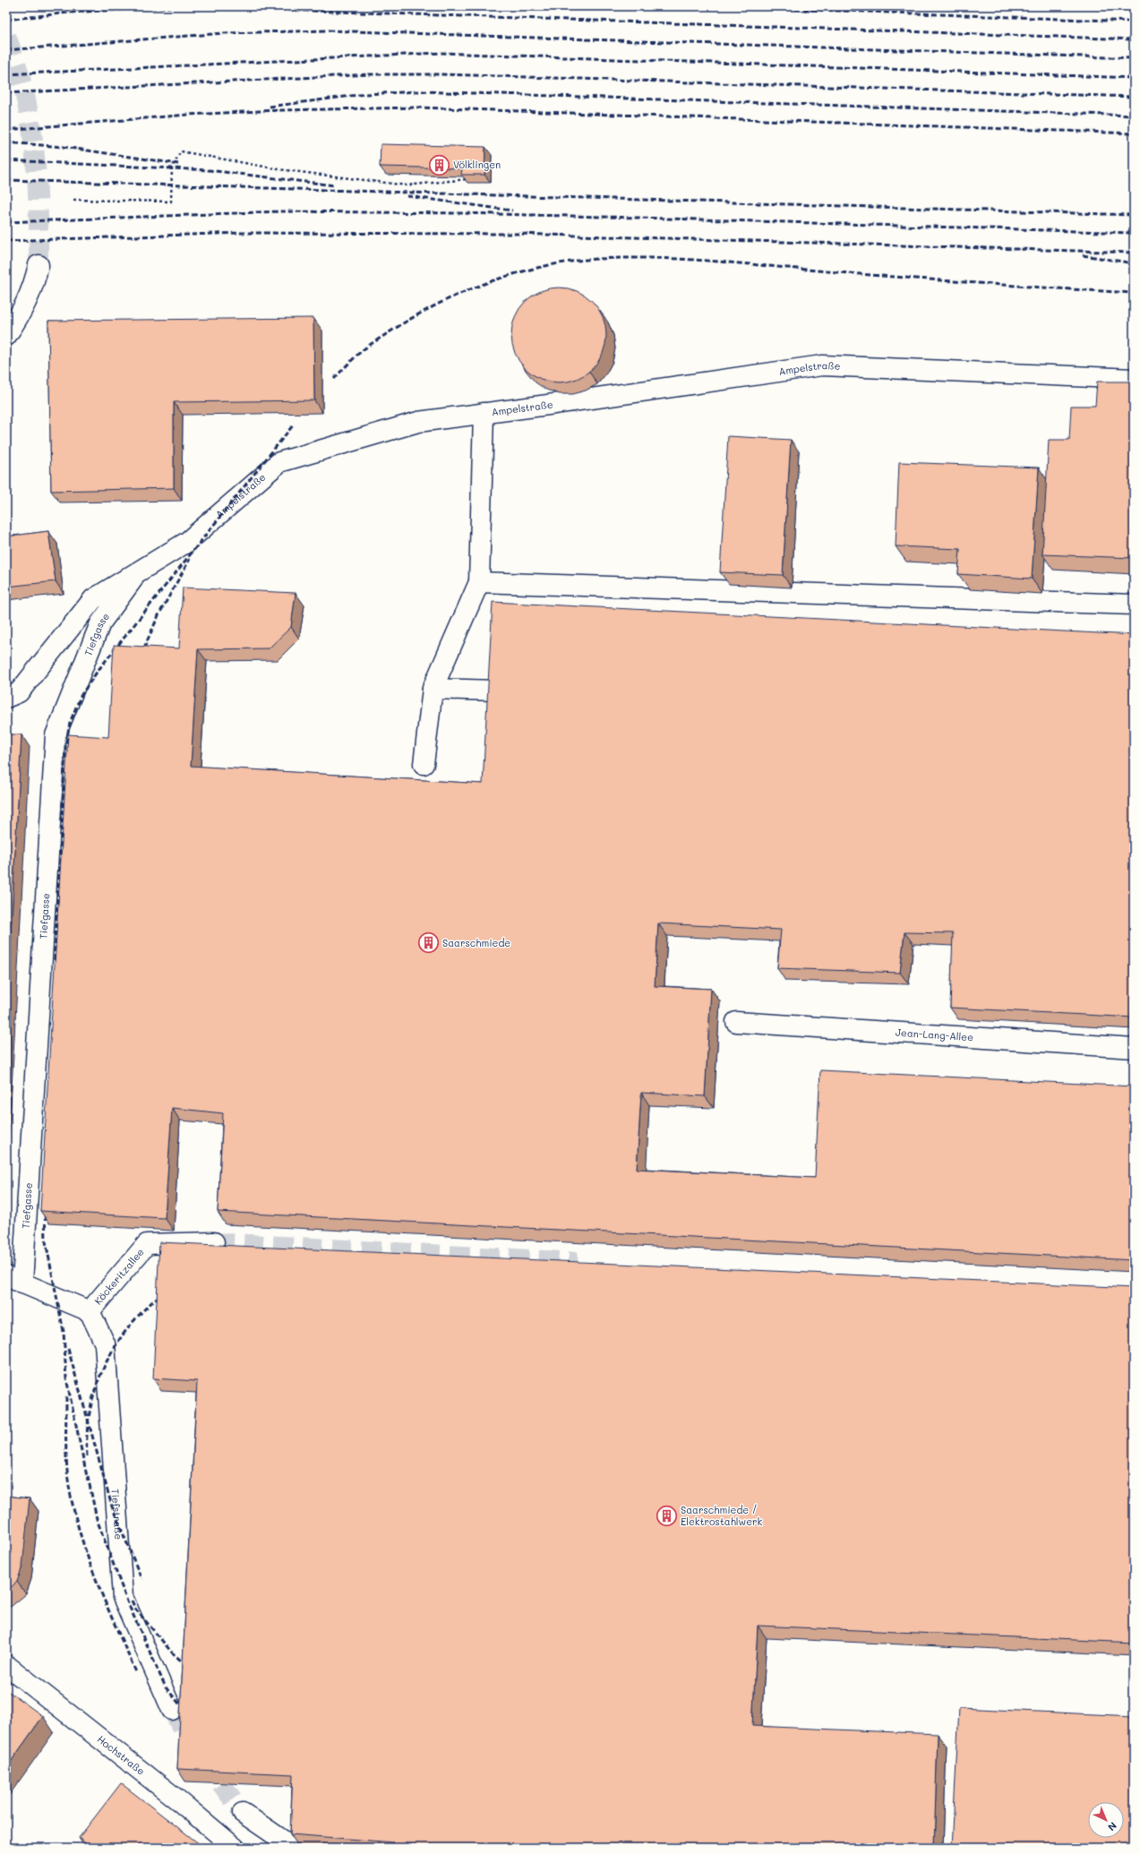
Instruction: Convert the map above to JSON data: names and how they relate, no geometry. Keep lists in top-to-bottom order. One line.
{"streets":{"main road":["Ampelstraße","Tiefgasse","Jean-Lang-Allee","Köckeritzallee","Tiefstraße","Hochstraße"]},"crossings":[["Ampelstraße","Tiefgasse"],["Köckeritzallee","Tiefstraße"]],"places":{"building":["Völklingen","Saarschmiede","Saarschmiede / Elektrostahlwerk"]},"north":"bottom right"}
